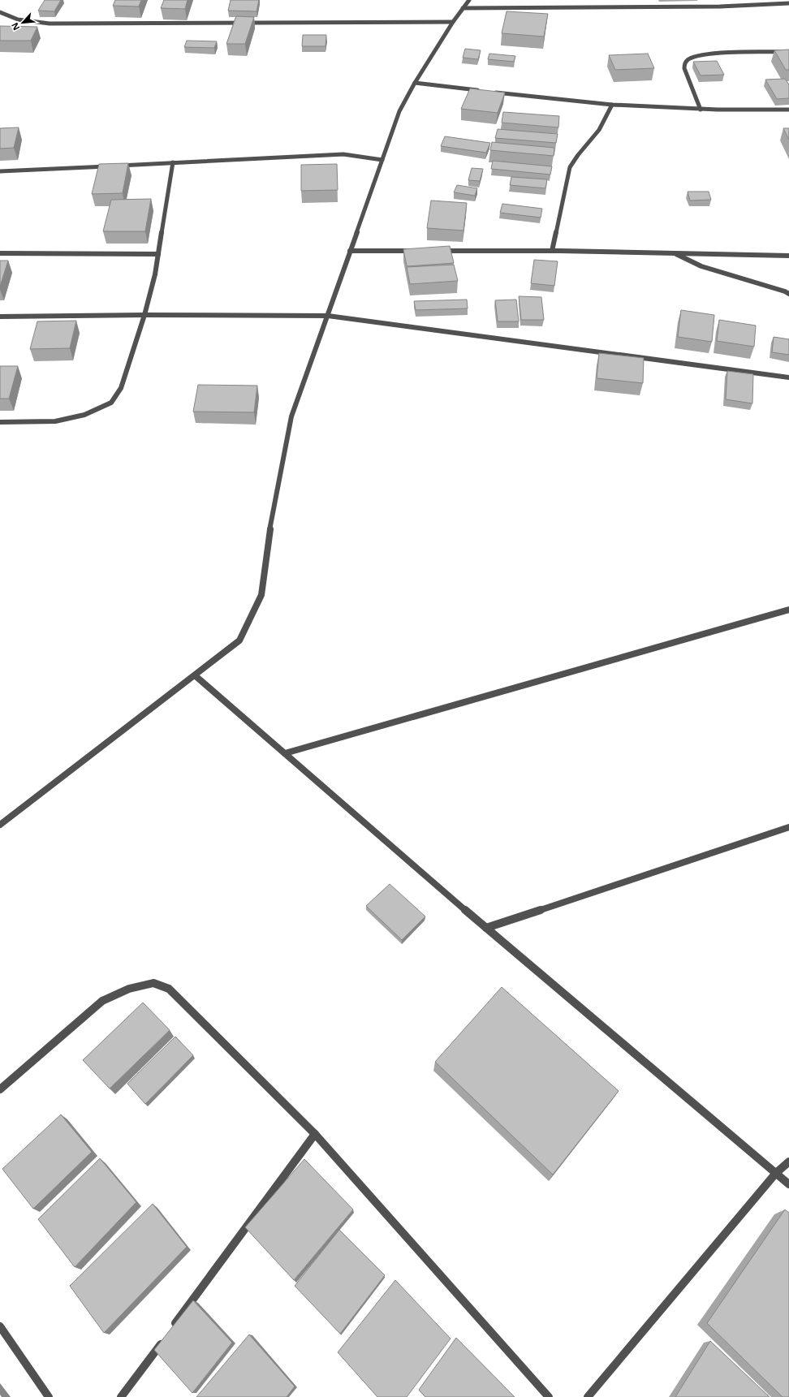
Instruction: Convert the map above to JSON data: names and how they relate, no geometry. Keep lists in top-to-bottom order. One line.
{"north":"bottom left"}
